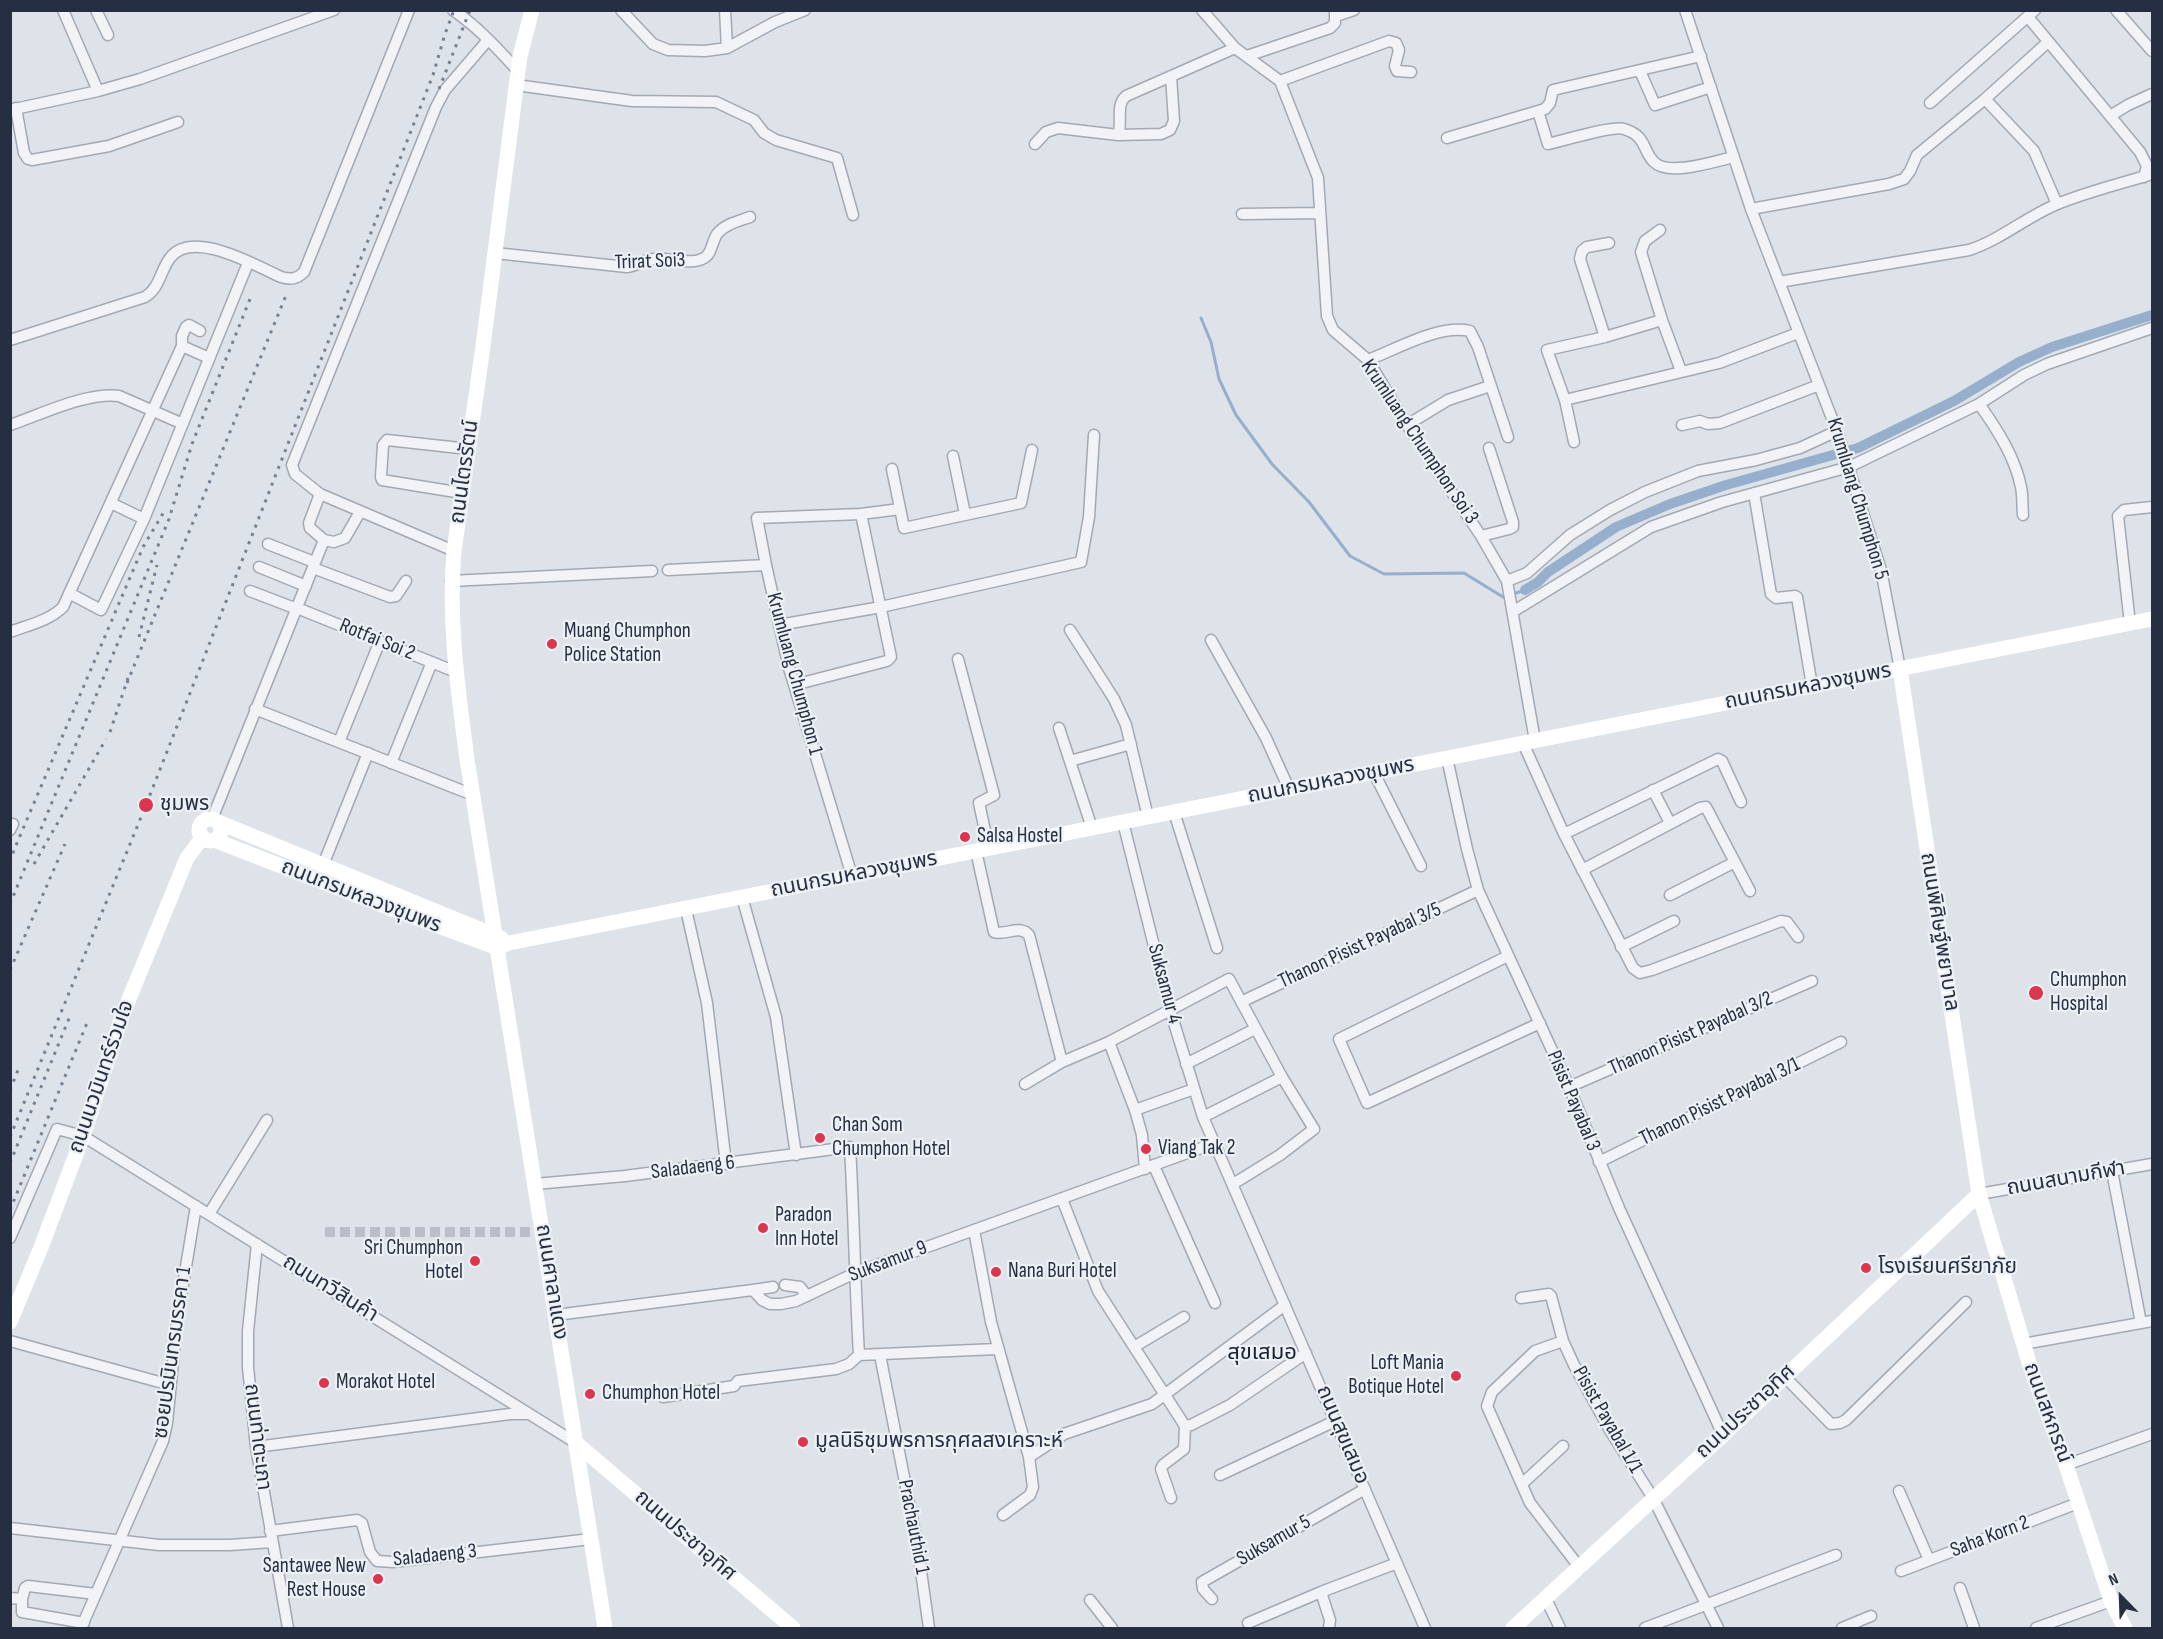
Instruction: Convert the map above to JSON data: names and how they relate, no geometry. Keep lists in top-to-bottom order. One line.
{"streets":{"street":["Trirat Soi3","Krumluang Chumphon Soi 3","ถนนไตรรัตน์","Krumluang Chumphon 5","Rotfai Soi 2","Krumluang Chumphon 1","ถนนกรมหลวงชุมพร","ถนนพิศิษฐ์พยาบาล","Thanon Pisist Payabal 3/5","Suksamur 4","Thanon Pisist Payabal 3/2","ถนนนวมินทร์ร่วมใจ","Pisist Payabal 3","Thanon Pisist Payabal 3/1","Saladaeng 6","ถนนสนามกีฬา","Suksamur 9","ถนนศาลาแดง","ถนนทวีสินค้า","ซอยปรมินทรมรรคา 1","ถนนประชาอุทิศ","ถนนสหกรณ์","Pisist Payabal 1/1","ถนนสุขเสมอ","ถนนท่าตะเภา","Prachauthid 1","Saha Korn 2","Suksamur 5","Saladaeng 3"]},"crossings":[["Trirat Soi3","ถนนไตรรัตน์"],["Krumluang Chumphon Soi 3","ถนนกรมหลวงชุมพร"],["ถนนไตรรัตน์","Rotfai Soi 2"],["ถนนไตรรัตน์","ถนนกรมหลวงชุมพร"],["ถนนไตรรัตน์","ถนนศาลาแดง"],["Krumluang Chumphon 5","ถนนกรมหลวงชุมพร"],["Krumluang Chumphon 5","ถนนพิศิษฐ์พยาบาล"],["Krumluang Chumphon 1","ถนนกรมหลวงชุมพร"],["ถนนกรมหลวงชุมพร","ถนนพิศิษฐ์พยาบาล"],["ถนนกรมหลวงชุมพร","Suksamur 4"],["ถนนกรมหลวงชุมพร","ถนนนวมินทร์ร่วมใจ"],["ถนนกรมหลวงชุมพร","Pisist Payabal 3"],["ถนนกรมหลวงชุมพร","ถนนศาลาแดง"],["ถนนพิศิษฐ์พยาบาล","ถนนสนามกีฬา"],["ถนนพิศิษฐ์พยาบาล","ถนนประชาอุทิศ"],["ถนนพิศิษฐ์พยาบาล","ถนนสหกรณ์"],["Thanon Pisist Payabal 3/5","Pisist Payabal 3"],["Suksamur 4","Suksamur 9"],["Suksamur 4","ถนนสุขเสมอ"],["Thanon Pisist Payabal 3/2","Pisist Payabal 3"],["ถนนนวมินทร์ร่วมใจ","ถนนทวีสินค้า"],["Pisist Payabal 3","Thanon Pisist Payabal 3/1"],["Pisist Payabal 3","ถนนประชาอุทิศ"],["Saladaeng 6","Suksamur 9"],["Saladaeng 6","ถนนศาลาแดง"],["ถนนสนามกีฬา","ถนนประชาอุทิศ"],["ถนนสนามกีฬา","ถนนสหกรณ์"],["Suksamur 9","ถนนสุขเสมอ"],["ถนนศาลาแดง","ถนนทวีสินค้า"],["ถนนศาลาแดง","ถนนประชาอุทิศ"],["ถนนศาลาแดง","Saladaeng 3"],["ถนนทวีสินค้า","ซอยปรมินทรมรรคา 1"],["ถนนทวีสินค้า","ถนนประชาอุทิศ"],["ถนนทวีสินค้า","ถนนท่าตะเภา"],["ถนนประชาอุทิศ","ถนนสหกรณ์"],["ถนนประชาอุทิศ","Pisist Payabal 1/1"],["ถนนสหกรณ์","Saha Korn 2"],["ถนนสุขเสมอ","Suksamur 5"],["ถนนท่าตะเภา","Saladaeng 3"]],"districts":["สุขเสมอ"],"places":["Muang Chumphon Police Station","ชุมพร","Salsa Hostel","Chumphon Hospital","Chan Som Chumphon Hotel","Viang Tak 2","Paradon Inn Hotel","Sri Chumphon Hotel","โรงเรียนศรียาภัย","Nana Buri Hotel","Loft Mania Botique Hotel","Morakot Hotel","Chumphon Hotel","มูลนิธิชุมพรการกุศลสงเคราะห์","Santawee New Rest House"],"north":"top left"}
